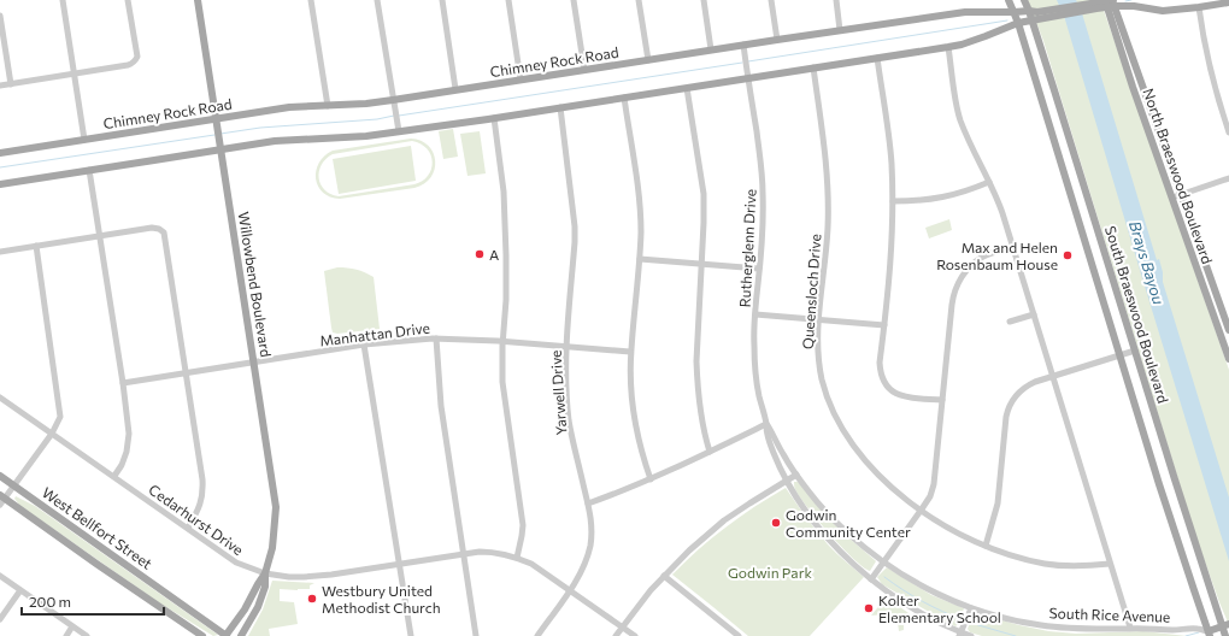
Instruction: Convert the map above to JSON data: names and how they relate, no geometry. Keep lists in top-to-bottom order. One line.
{"streets":{"main road":["Chimney Rock Road","North Braeswood Boulevard","Willowbend Boulevard","South Braeswood Boulevard","West Bellfort Street","South Rice Avenue"],"street":["Rutherglenn Drive","Queensloch Drive","Manhattan Drive","Yarwell Drive","Cedarhurst Drive"]},"crossings":[["Chimney Rock Road","North Braeswood Boulevard"],["Chimney Rock Road","Rutherglenn Drive"],["Chimney Rock Road","Willowbend Boulevard"],["Chimney Rock Road","South Braeswood Boulevard"],["Rutherglenn Drive","South Rice Avenue"],["Willowbend Boulevard","Manhattan Drive"],["Willowbend Boulevard","Cedarhurst Drive"],["Willowbend Boulevard","West Bellfort Street"],["South Braeswood Boulevard","South Rice Avenue"],["Manhattan Drive","Yarwell Drive"],["Yarwell Drive","Cedarhurst Drive"]],"water":["Brays Bayou"],"parks":["Godwin Park"],"places":["A","Max and Helen Rosenbaum House","Godwin Community Center","Westbury United Methodist Church","Kolter Elementary School"],"scale_bar":"200 m"}
